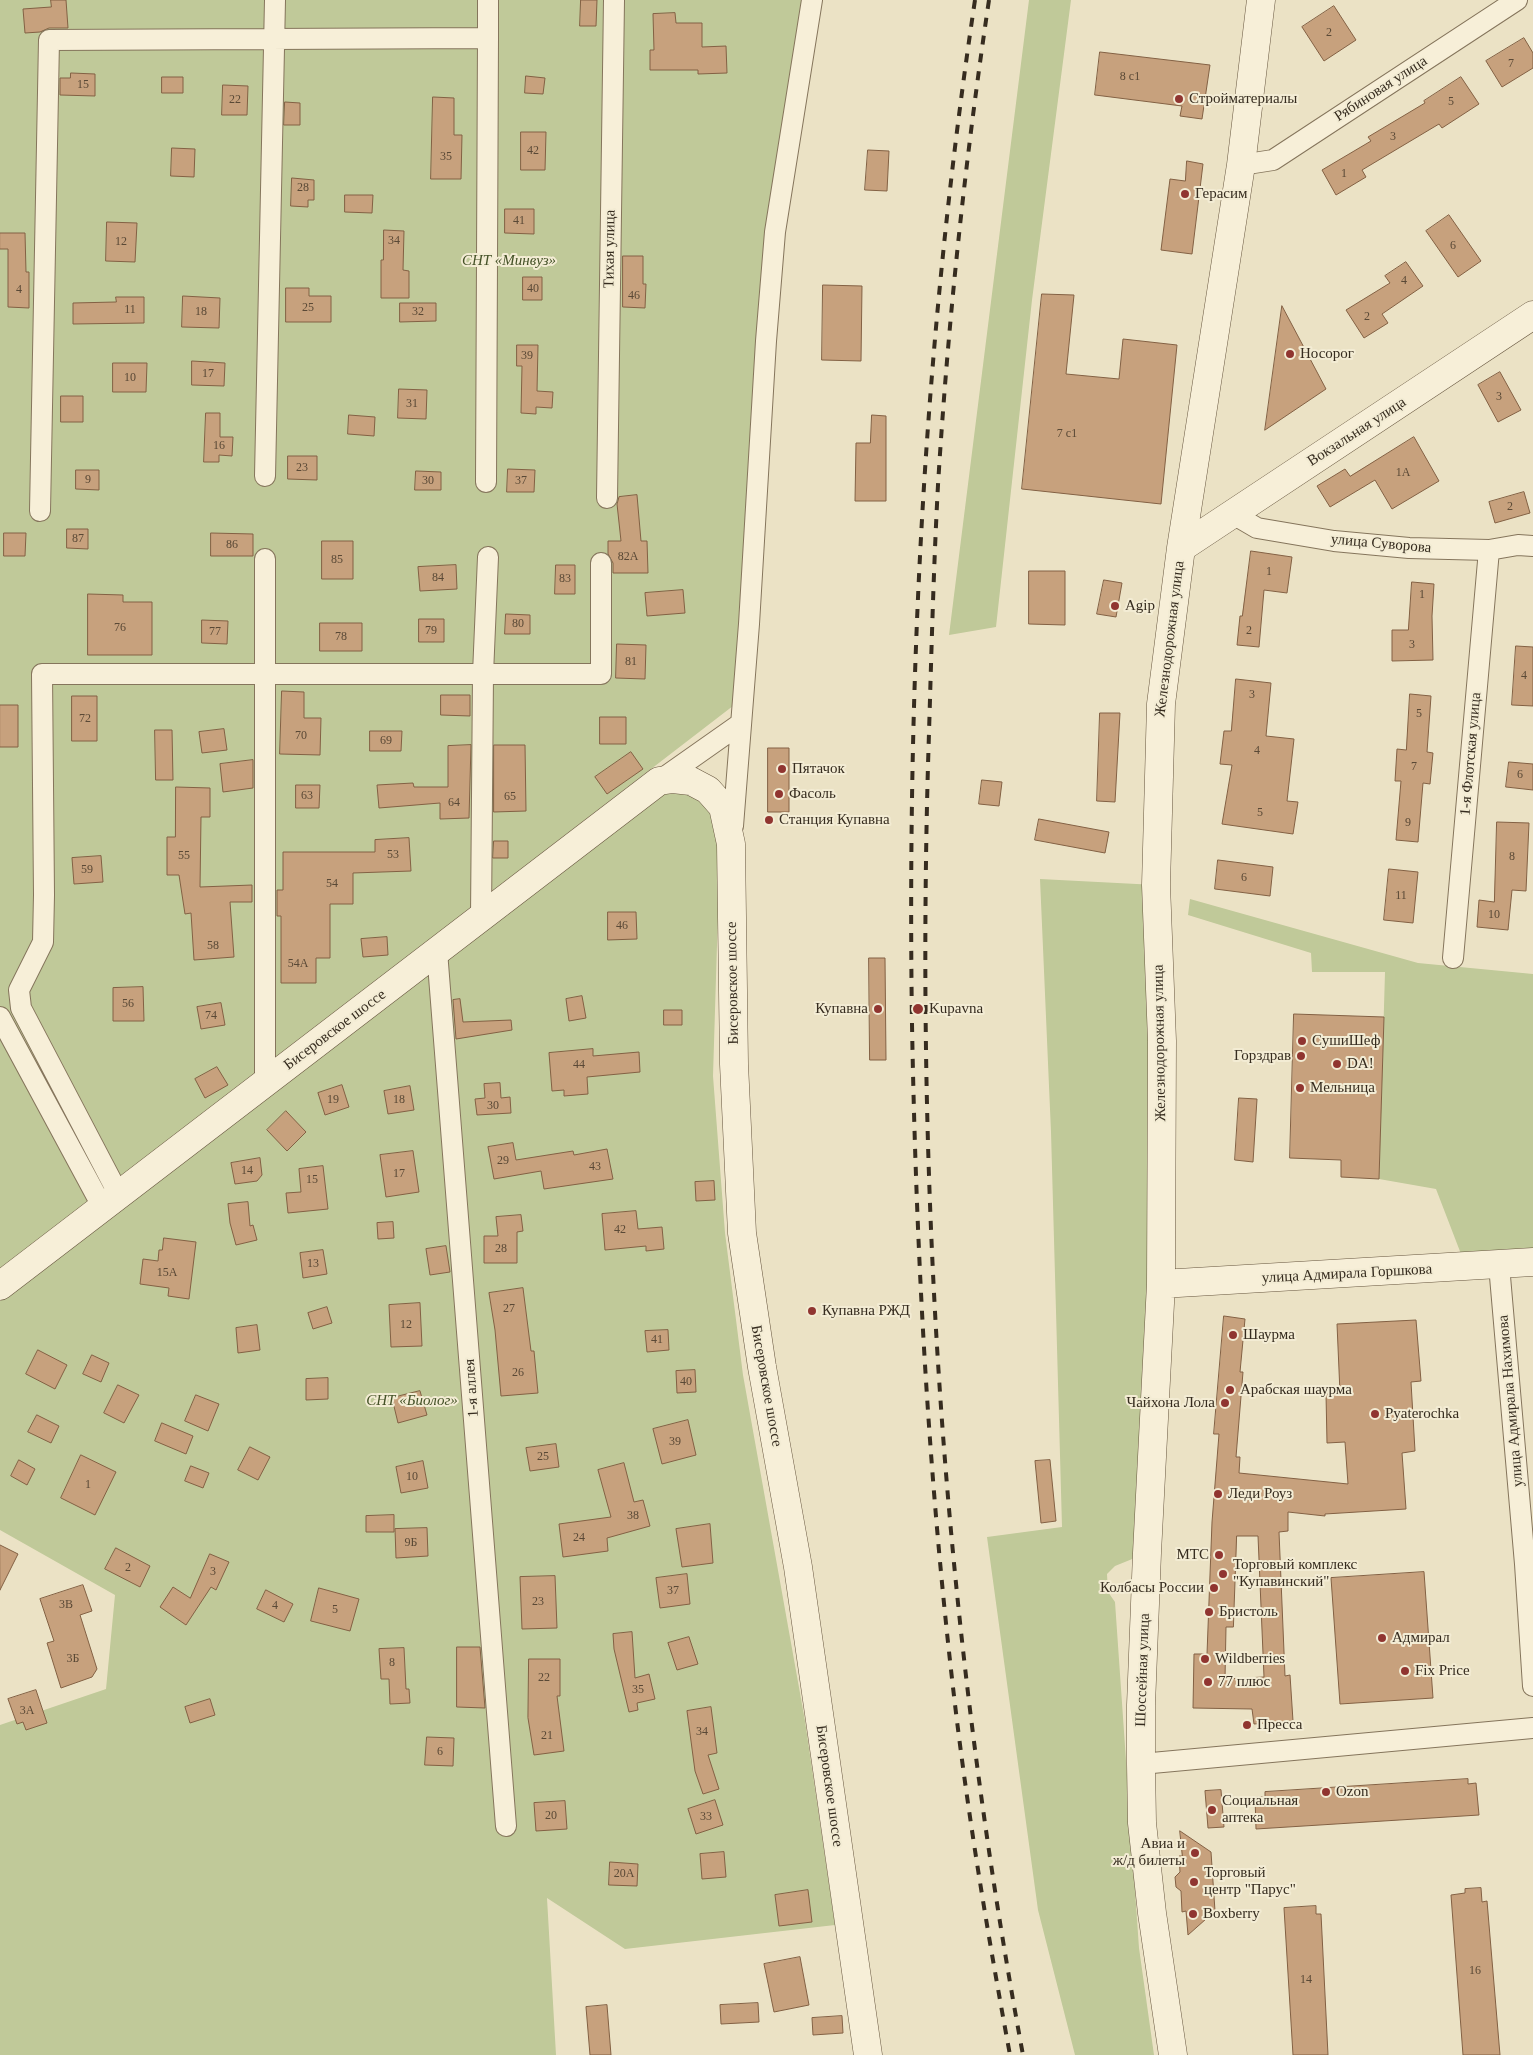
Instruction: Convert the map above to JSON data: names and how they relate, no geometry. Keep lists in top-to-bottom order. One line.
{"streets":{"main road":["Вокзальная улица","Железнодорожная улица","Бисеровское шоссе","улица Адмирала Горшкова","Шоссейная улица"],"street":["Рябиновая улица","Тихая улица","улица Суворова","1-я Флотская улица","1-я аллея","улица Адмирала Нахимова"]},"crossings":[["Рябиновая улица","Железнодорожная улица"],["Вокзальная улица","улица Суворова"],["Вокзальная улица","Железнодорожная улица"],["улица Суворова","1-я Флотская улица"],["Железнодорожная улица","улица Адмирала Горшкова"],["Железнодорожная улица","Шоссейная улица"],["Бисеровское шоссе","1-я аллея"],["улица Адмирала Горшкова","улица Адмирала Нахимова"],["улица Адмирала Горшкова","Шоссейная улица"]],"parks":["СНТ «Минвуз»","СНТ «Биолог»"],"places":["Стройматериалы","Герасим","Носорог","Agip","Пятачок","Фасоль","Станция Купавна","Купавна","Kupavna","СушиШеф","Горздрав","DA!","Мельница","Купавна РЖД","Шаурма","Арабская шаурма","Чайхона Лола","Pyaterochka","Леди Роуз","МТС","Торговый комплекс \"Купавинский\"","Колбасы России","Бристоль","Адмирал","Wildberries","Fix Price","77 плюс","Пресса","Ozon","Социальная аптека","Авиа и ж/д билеты","Торговый центр \"Парус\"","Boxberry"],"house_numbers":["2","7","8 с1","15","22","5","3","42","35","1","28","41","34","12","6","4","40","4","46","25","11","18","32","2","39","17","10","3","31","7 с1","16","23","1А","9","30","37","2","87","86","82А","85","1","84","83","1","80","76","79","2","77","78","3","81","4","3","5","72","70","69","4","7","6","63","65","64","5","9","53","55","8","59","6","54","11","10","46","58","54А","56","74","44","19","18","30","29","43","14","17","15","42","28","13","15А","27","12","41","26","40","39","25","10","1","38","24","9Б","2","3","37","23","3В","4","5","3Б","8","22","35","3А","34","21","6","20","33","20А","16","14"]}
